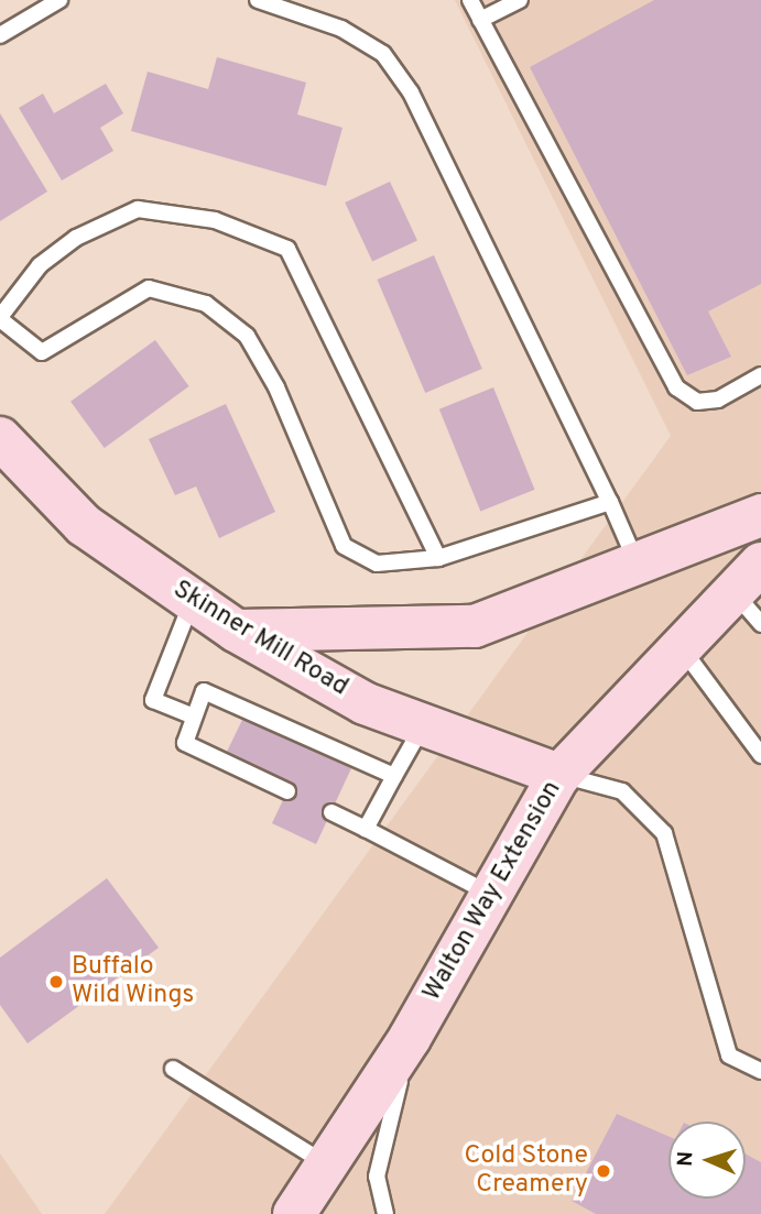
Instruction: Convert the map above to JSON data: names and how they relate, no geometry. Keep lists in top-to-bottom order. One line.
{"streets":{"main road":["Skinner Mill Road","Walton Way Extension"]},"crossings":[["Skinner Mill Road","Walton Way Extension"]],"places":["Buffalo Wild Wings","Cold Stone Creamery"],"north":"left"}
